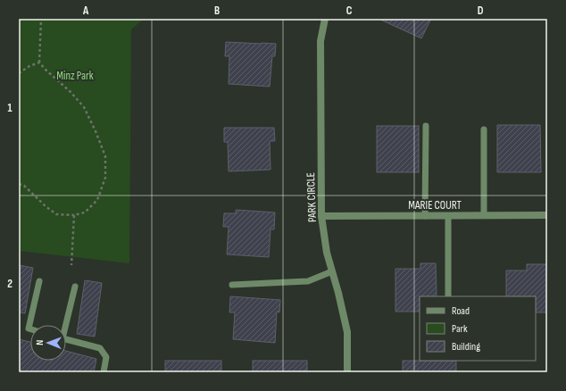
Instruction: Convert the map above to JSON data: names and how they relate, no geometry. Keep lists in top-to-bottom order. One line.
{"streets":{"street":["PARK CIRCLE","MARIE COURT"]},"crossings":[["PARK CIRCLE","MARIE COURT"]],"parks":["Minz Park"],"legend":["Road","Park","Building"],"north":"left","grid":{"columns":["A","B","C","D"],"rows":["1","2"]}}
